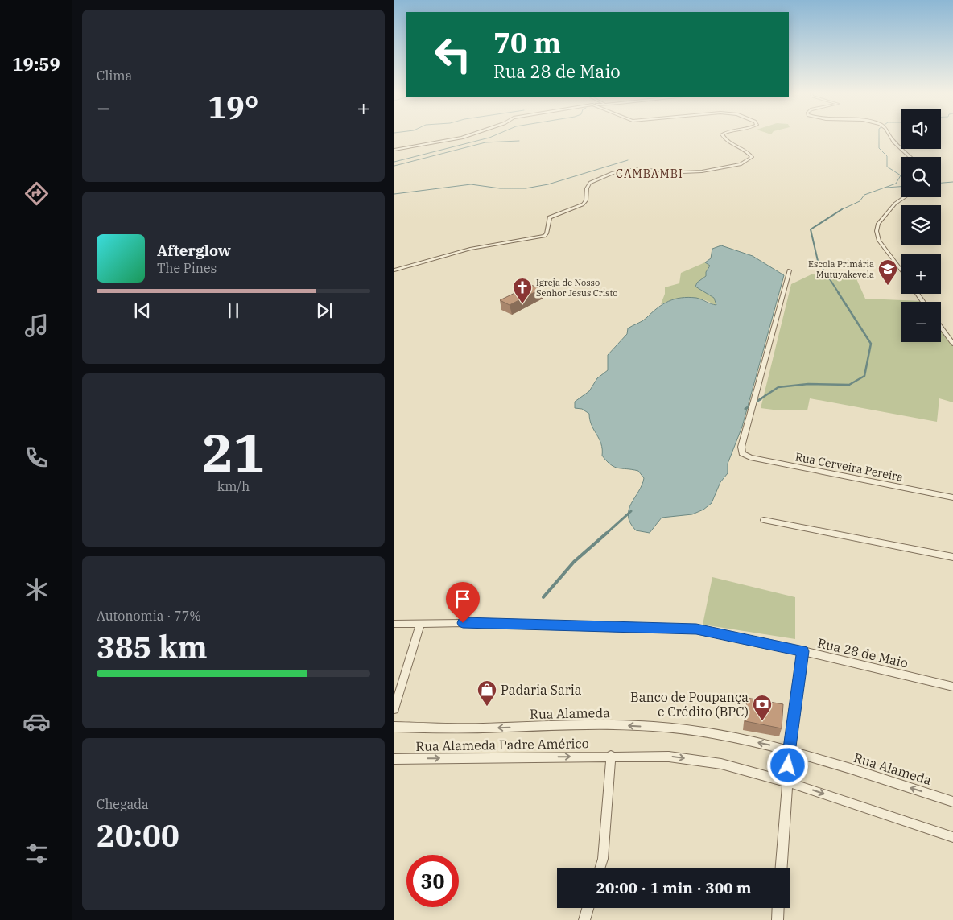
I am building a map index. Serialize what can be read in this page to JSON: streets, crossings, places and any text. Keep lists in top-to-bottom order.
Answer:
{
  "streets": {
    "street": [
      "Rua Cerveira Pereira",
      "Rua 28 de Maio",
      "Rua Alameda",
      "Rua Alameda Padre Américo"
    ]
  },
  "one_way": ["Rua Alameda Padre Américo"],
  "districts": ["CAMBAMBI"],
  "places": {
    "school or university": ["Escola Primária Mutuyakevela"],
    "church": ["Igreja de Nosso Senhor Jesus Cristo"],
    "shop": ["Padaria Saria"],
    "bank": ["Banco de Poupança e Crédito (BPC)"]
  },
  "page": {
    "tabs": "19:59",
    "tile": [
      "Clima",
      ["21", "km/h"],
      ["Autonomia · 77%", "385 km"],
      ["Chegada", "20:00"]
    ],
    "turn": ["70 m", "Rua 28 de Maio"],
    "heat": ["−", "19°", "+"],
    "map_buttons": ["+", "−"],
    "song": ["Afterglow", "The Pines"],
    "limit": "30",
    "trip": "20:00 · 1 min · 300 m"
  }
}
